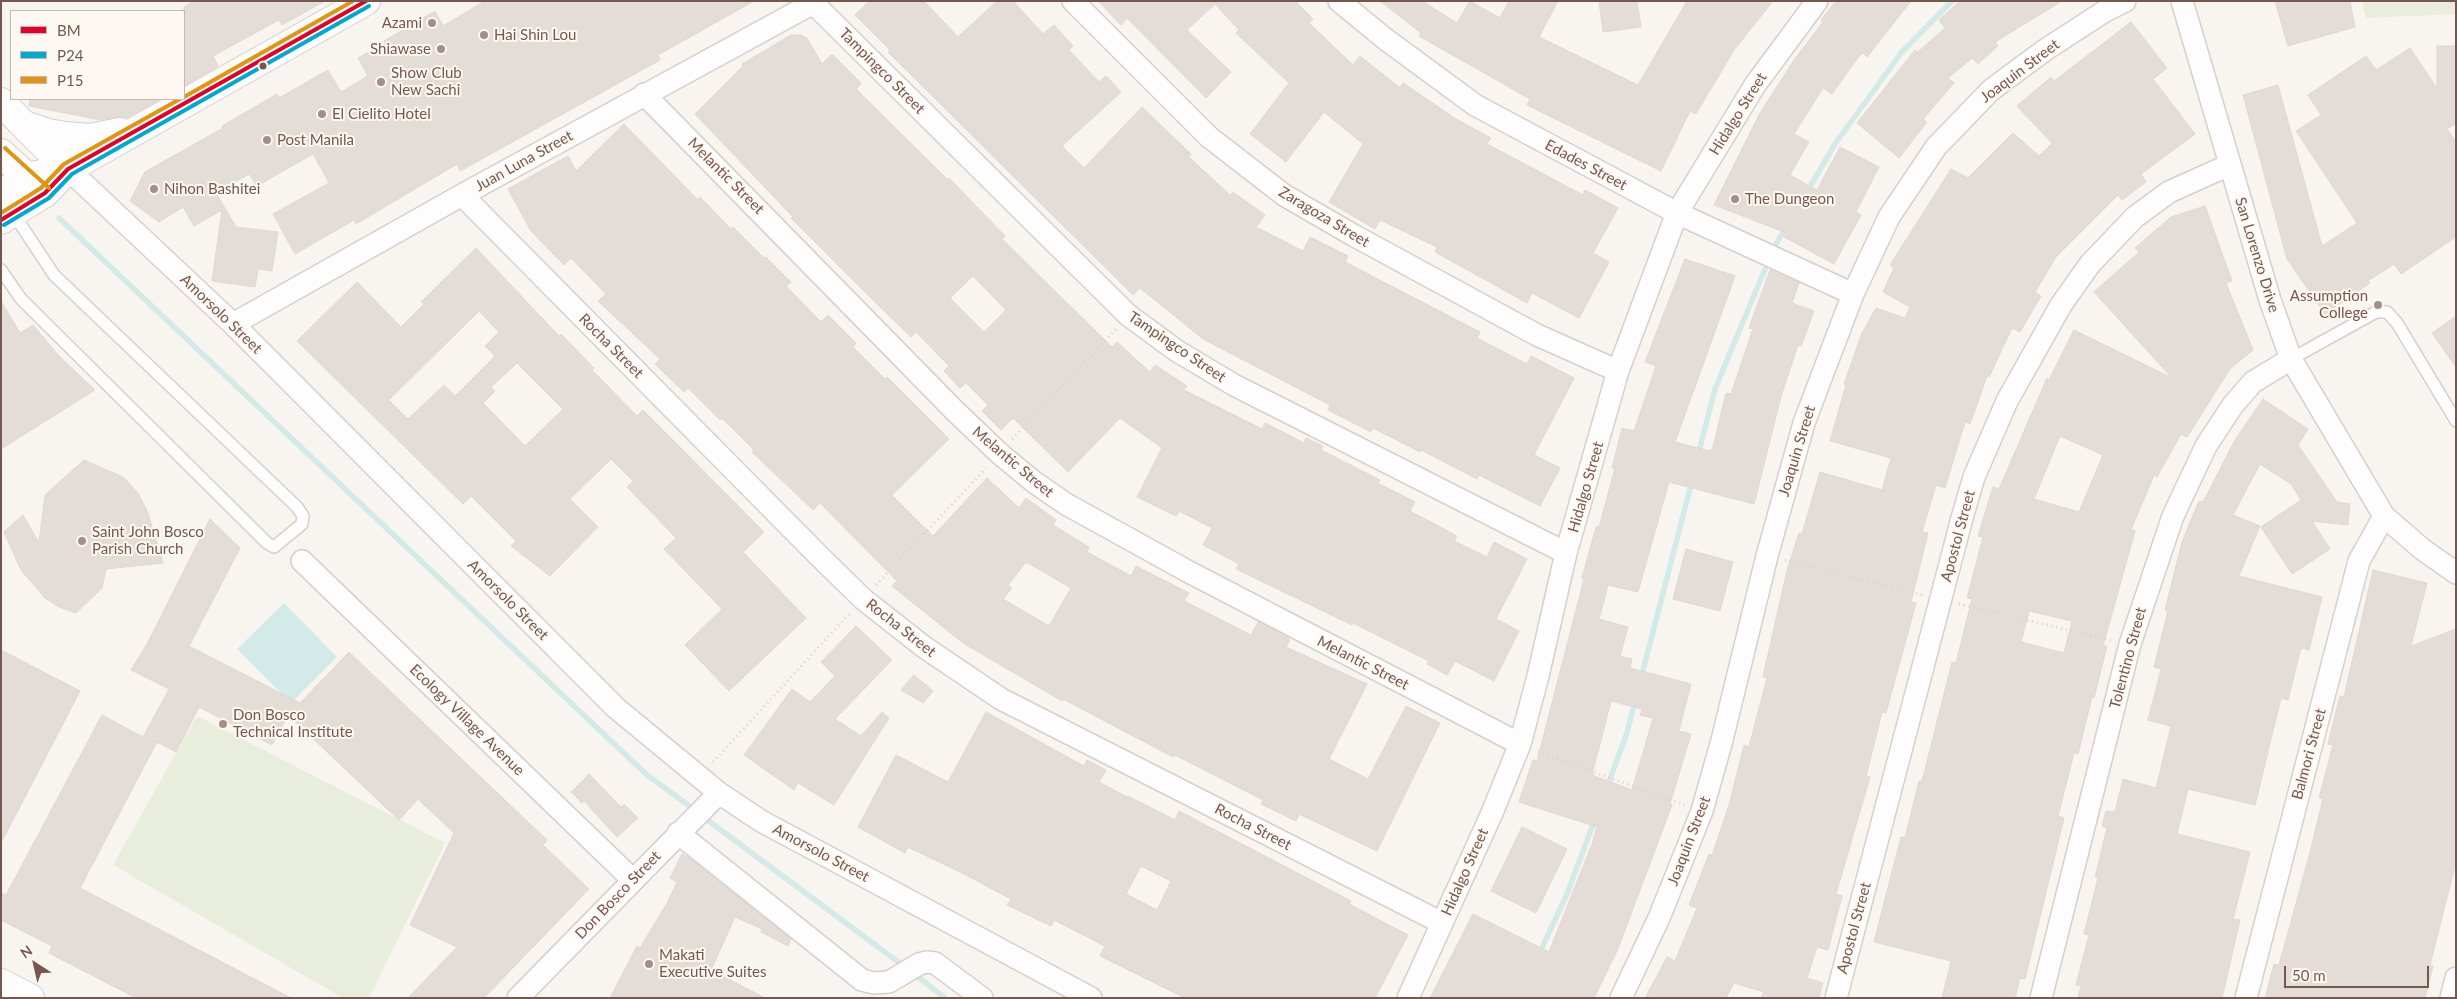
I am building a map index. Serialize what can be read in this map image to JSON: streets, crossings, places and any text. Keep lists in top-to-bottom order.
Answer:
{
  "streets": {
    "main road": ["Amorsolo Street"],
    "street": [
      "Tampingco Street",
      "Joaquin Street",
      "Hidalgo Street",
      "Juan Luna Street",
      "Edades Street",
      "Melantic Street",
      "Zaragoza Street",
      "San Lorenzo Drive",
      "Rocha Street",
      "Apostol Street",
      "Tolentino Street",
      "Ecology Village Avenue",
      "Balmori Street",
      "Don Bosco Street"
    ]
  },
  "crossings": [
    ["Tampingco Street", "Hidalgo Street"],
    ["Tampingco Street", "Juan Luna Street"],
    ["Joaquin Street", "Edades Street"],
    ["Hidalgo Street", "Edades Street"],
    ["Hidalgo Street", "Melantic Street"],
    ["Hidalgo Street", "Zaragoza Street"],
    ["Hidalgo Street", "Rocha Street"],
    ["Juan Luna Street", "Melantic Street"],
    ["Juan Luna Street", "Amorsolo Street"],
    ["Juan Luna Street", "Rocha Street"],
    ["San Lorenzo Drive", "Apostol Street"],
    ["San Lorenzo Drive", "Tolentino Street"],
    ["San Lorenzo Drive", "Balmori Street"],
    ["Amorsolo Street", "Don Bosco Street"],
    ["Ecology Village Avenue", "Don Bosco Street"]
  ],
  "places": [
    "Azami",
    "Hai Shin Lou",
    "Shiawase",
    "Show Club New Sachi",
    "El Cielito Hotel",
    "Post Manila",
    "Nihon Bashitei",
    "The Dungeon",
    "Assumption College",
    "Saint John Bosco Parish Church",
    "Don Bosco Technical Institute",
    "Makati Executive Suites"
  ],
  "lines": ["transit line BM", "transit line P15", "transit line P24"],
  "legend": ["BM", "P24", "P15"],
  "scale_bar": "50 m",
  "north": "top left"
}
